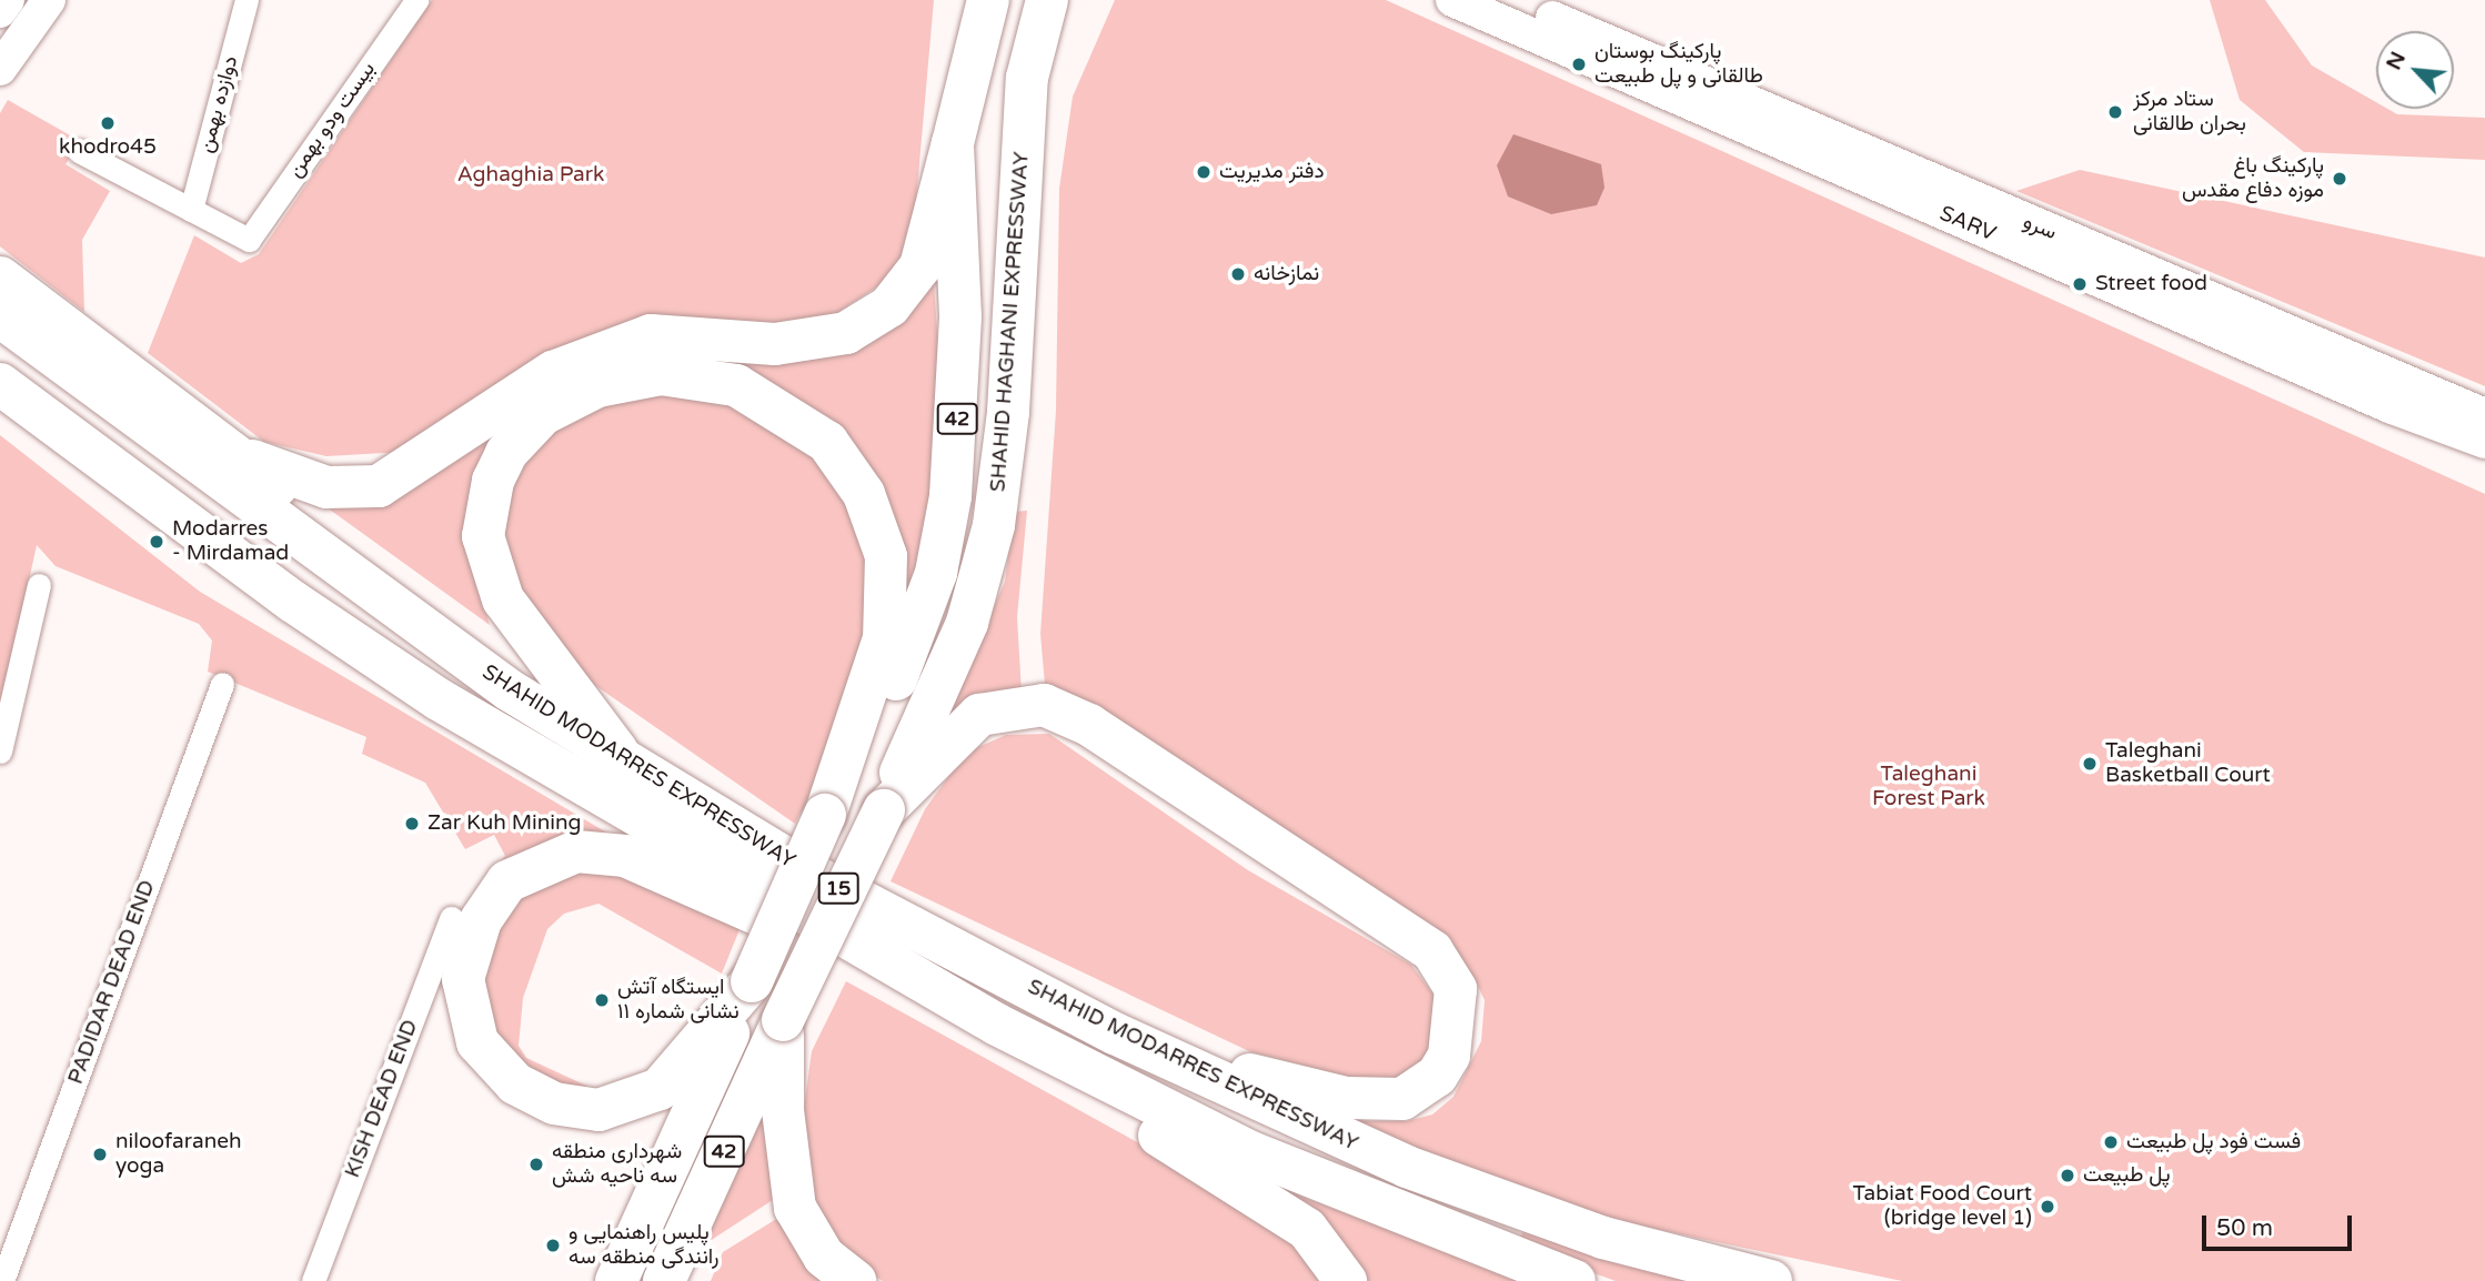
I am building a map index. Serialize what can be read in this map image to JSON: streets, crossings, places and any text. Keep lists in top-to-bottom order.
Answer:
{
  "streets": {
    "highway": [
      "SHAHID HAGHANI EXPRESSWAY",
      "42",
      "SHAHID MODARRES EXPRESSWAY",
      "15"
    ],
    "street": [
      "دوازده بهمن",
      "بیست ودو بهمن",
      "SARV",
      "سرو",
      "PADIDAR DEAD END",
      "KISH DEAD END"
    ]
  },
  "crossings": [
    ["دوازده بهمن", "بیست ودو بهمن"],
    ["SHAHID HAGHANI EXPRESSWAY", "42"]
  ],
  "parks": ["Aghaghia Park", "Taleghani Forest Park"],
  "places": [
    "پارکینگ بوستان طالقانی و پل طبیعت",
    "ستاد مرکز بحران طالقانی",
    "khodro45",
    "دفتر مدیریت",
    "پارکینگ باغ موزه دفاع مقدس",
    "نمازخانه",
    "Street food",
    "Modarres - Mirdamad",
    "Taleghani Basketball Court",
    "Zar Kuh Mining",
    "ایستگاه آتش نشانی شماره ۱۱",
    "فست فود پل طبیعت",
    "niloofaraneh yoga",
    "شهرداری منطقه سه ناحیه شش",
    "پل طبیعت",
    "Tabiat Food Court (bridge level 1)",
    "پلیس راهنمایی و رانندگی منطقه سه"
  ],
  "scale_bar": "50 m",
  "north": "top left"
}
